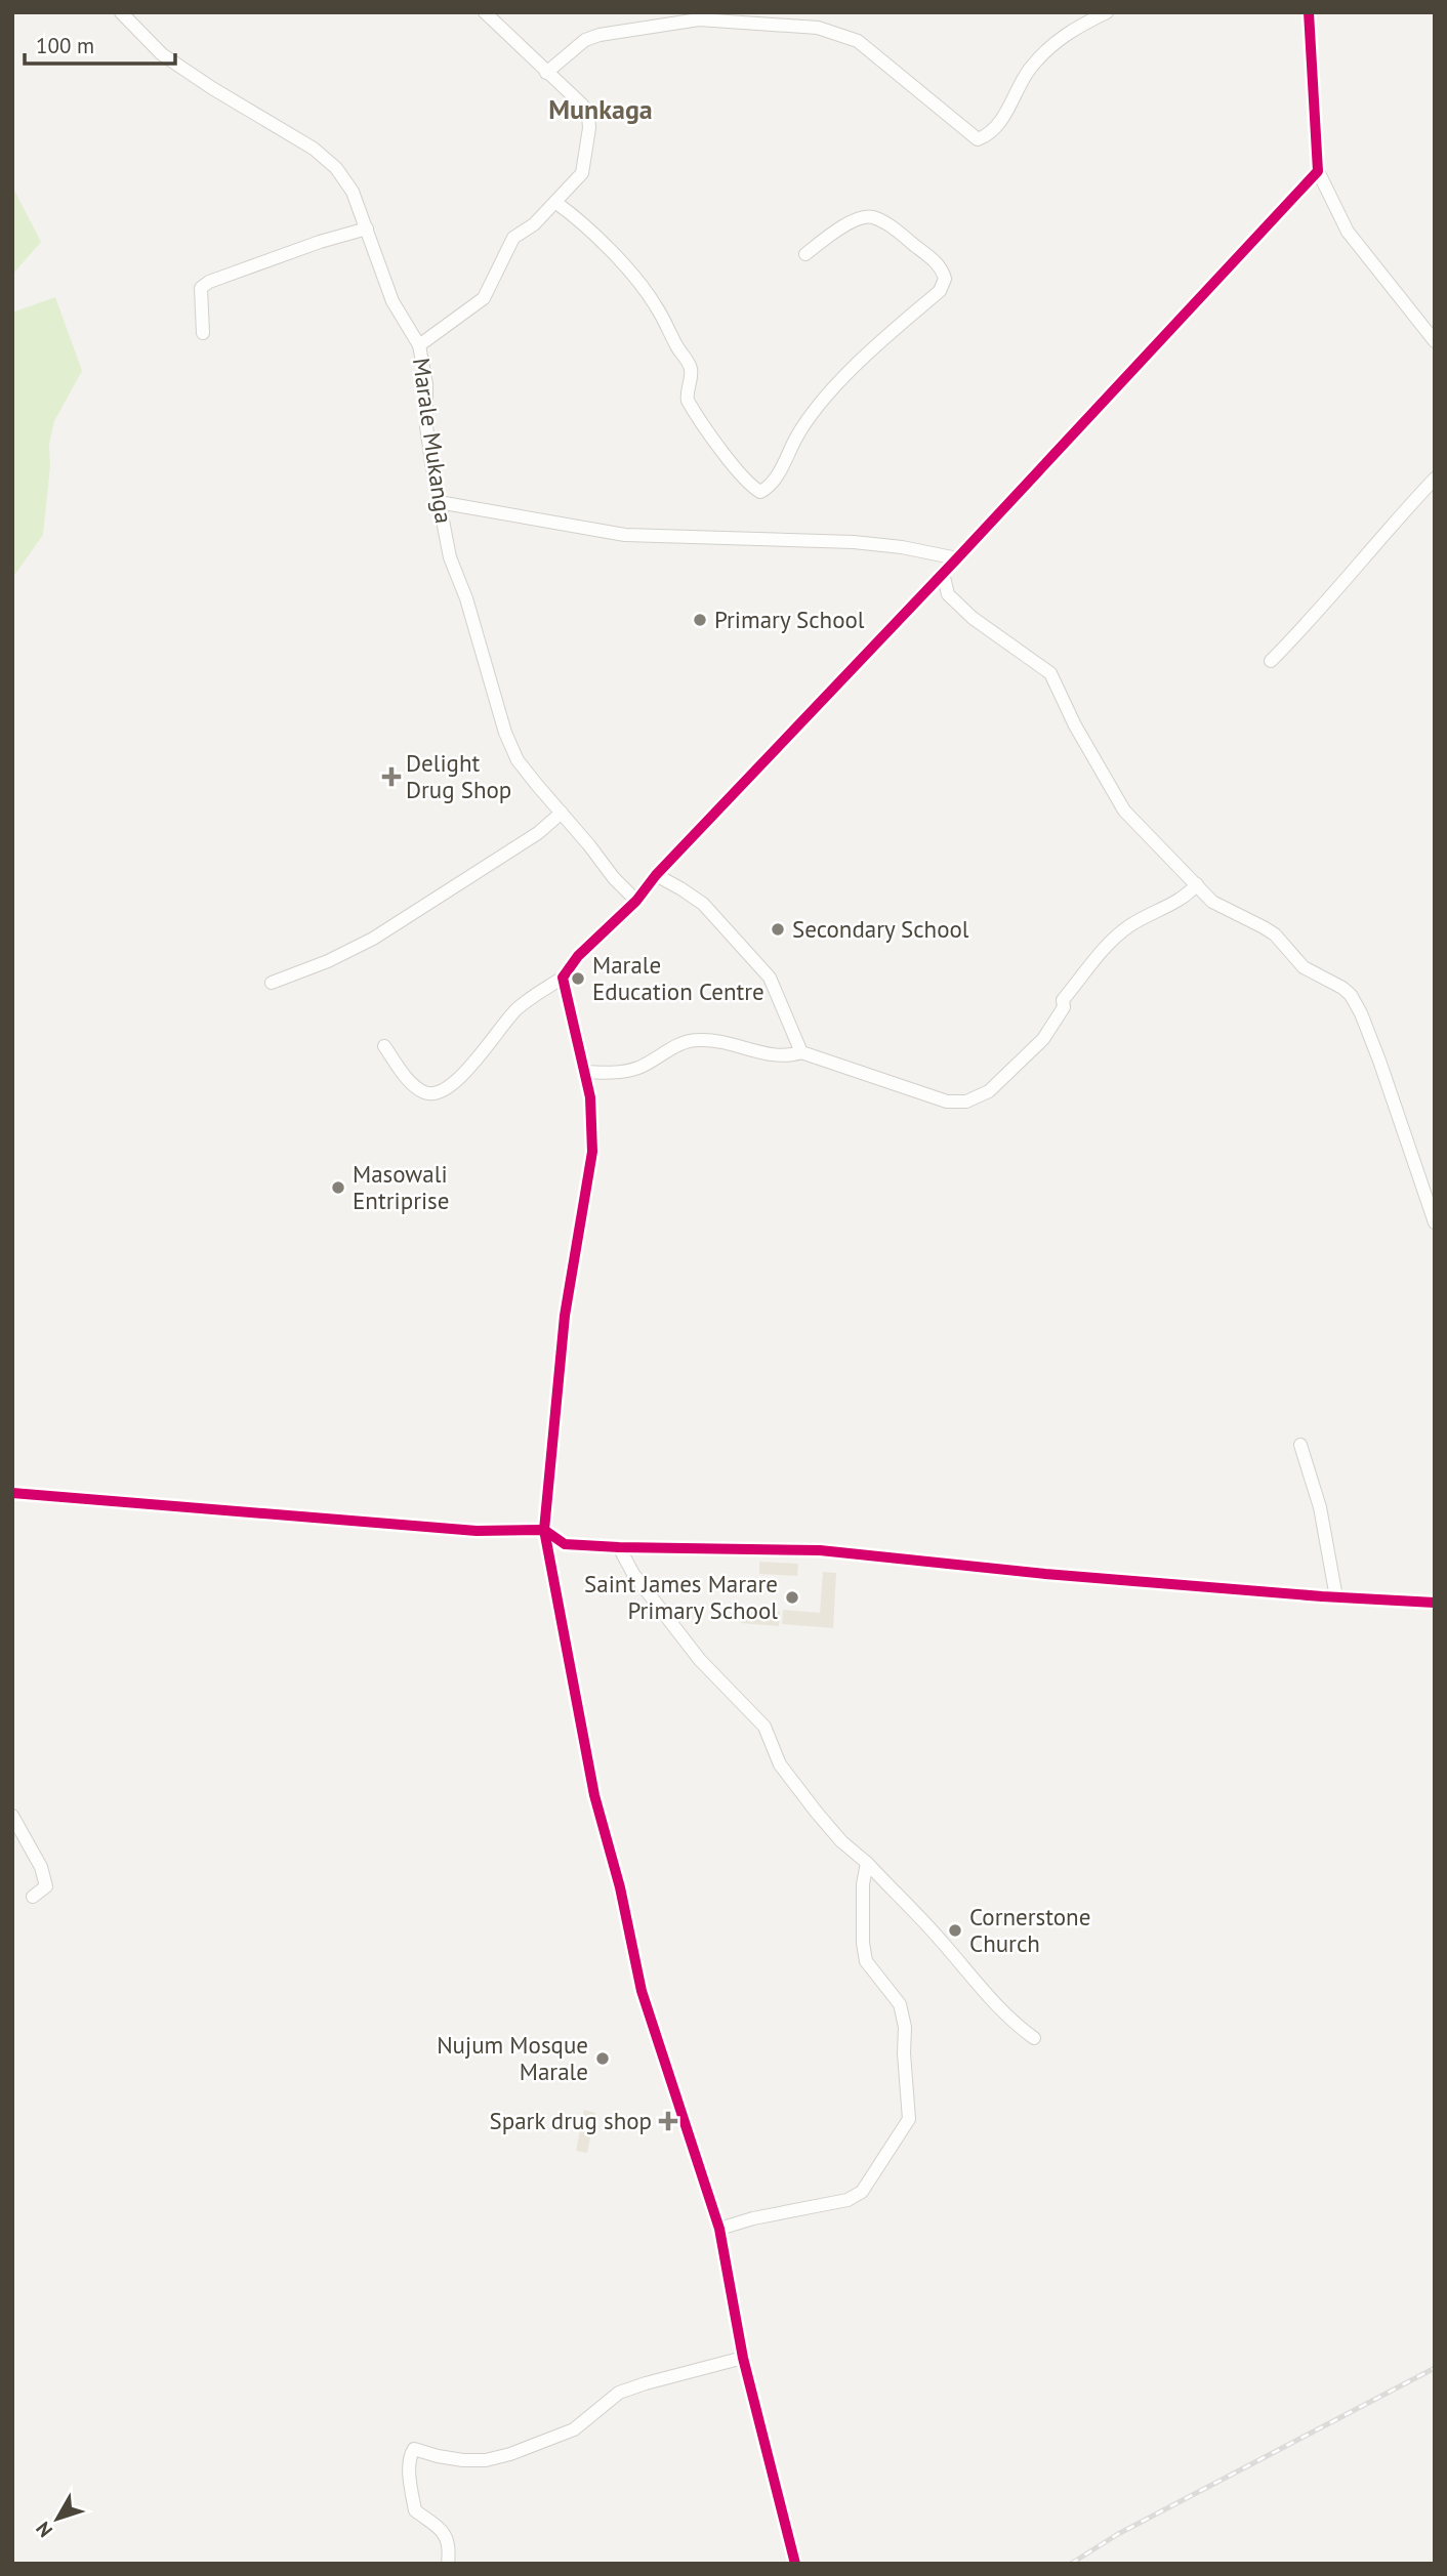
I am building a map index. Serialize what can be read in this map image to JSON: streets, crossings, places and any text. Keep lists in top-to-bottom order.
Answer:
{
  "streets": {
    "street": ["Marale Mukanga"]
  },
  "districts": ["Munkaga"],
  "places": {
    "other": [
      "Primary School",
      "Secondary School",
      "Marale Education Centre",
      "Masowali Entriprise",
      "Saint James Marare Primary School",
      "Cornerstone Church",
      "Nujum Mosque Marale"
    ],
    "health": ["Delight Drug Shop", "Spark drug shop"]
  },
  "scale_bar": "100 m",
  "north": "bottom left"
}
